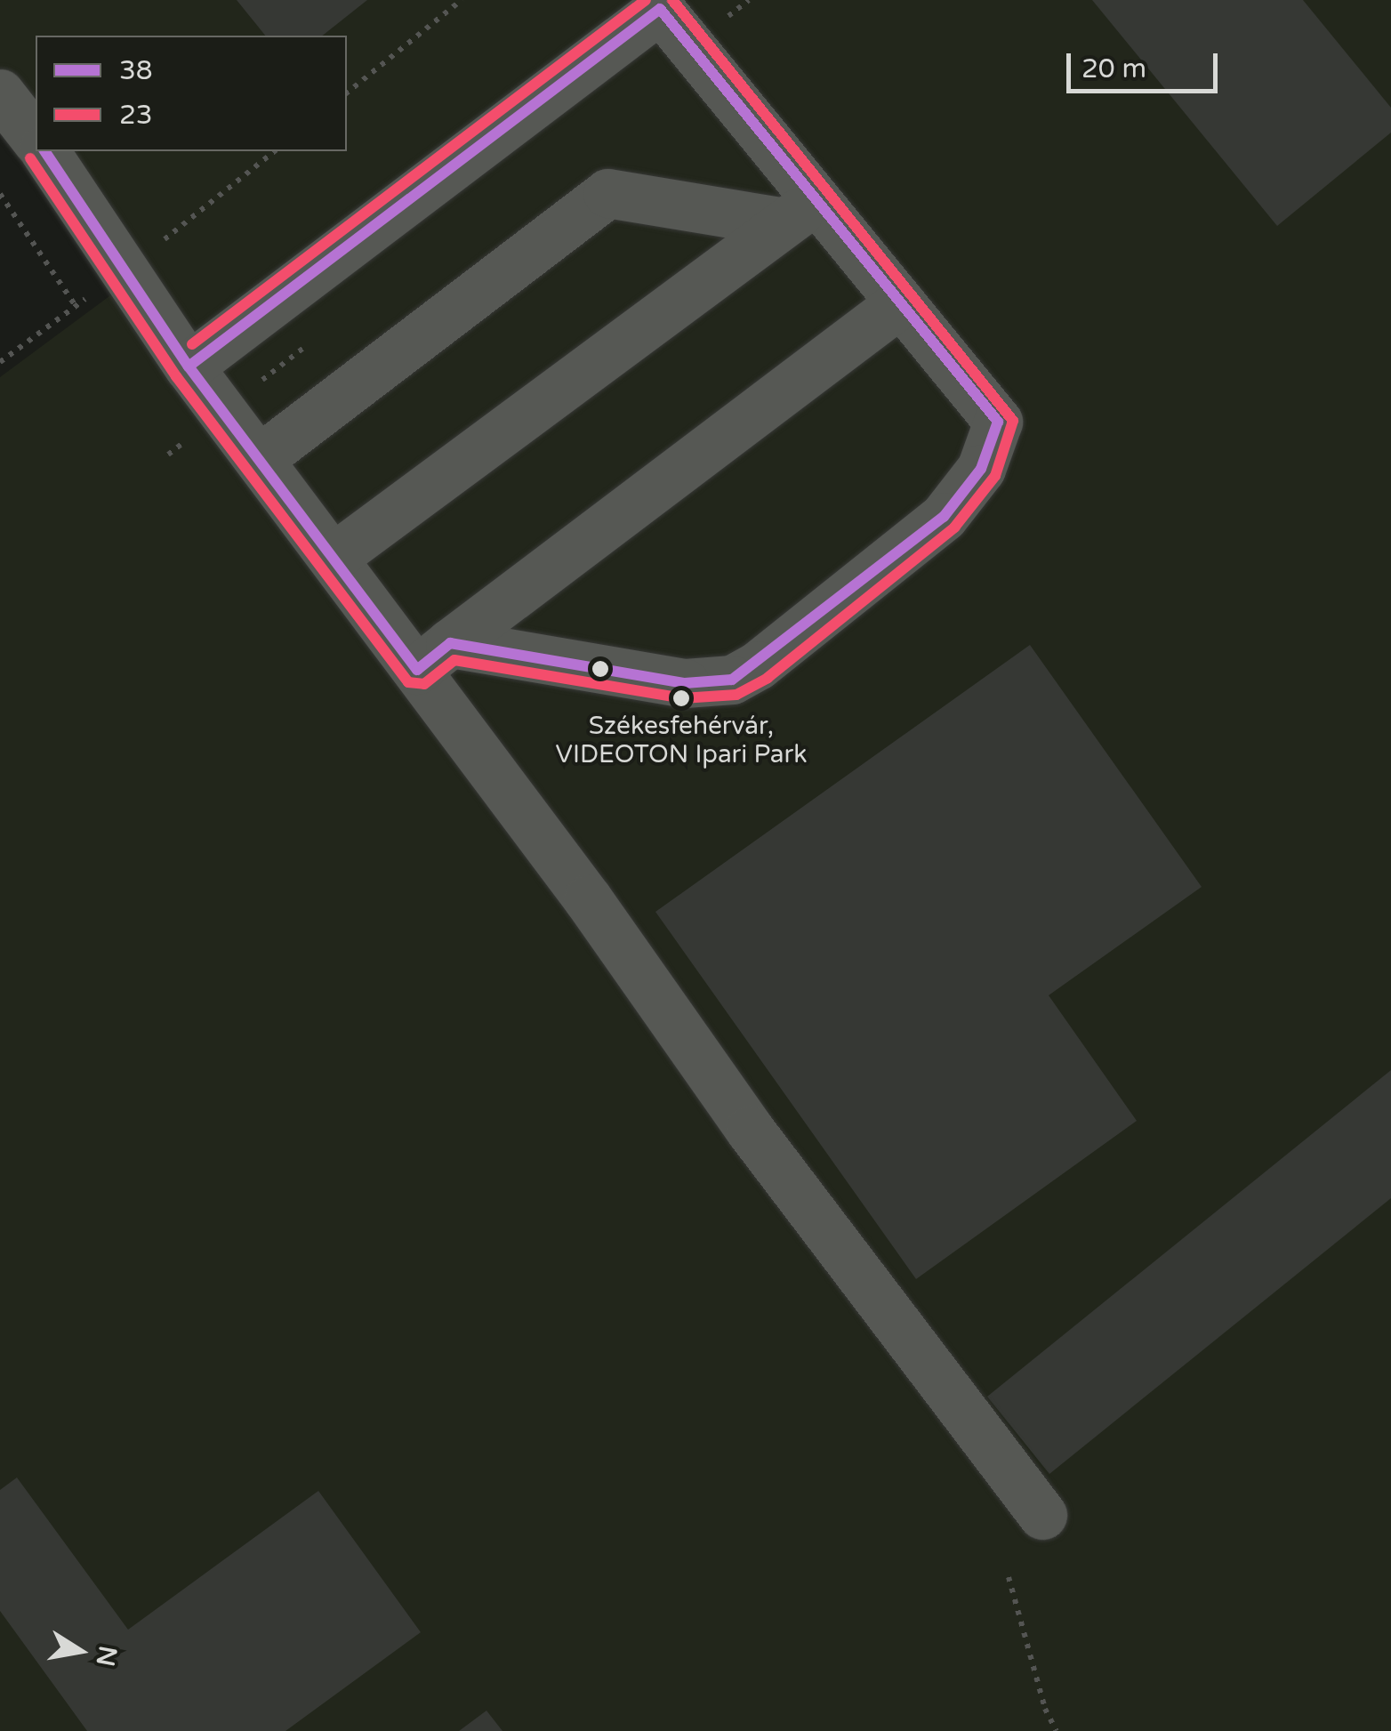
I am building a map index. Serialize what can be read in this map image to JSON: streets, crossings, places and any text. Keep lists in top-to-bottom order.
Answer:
{
  "places": ["Székesfehérvár, VIDEOTON Ipari Park"],
  "lines": ["transit line 23", "transit line 38"],
  "legend": ["38", "23"],
  "scale_bar": "20 m",
  "north": "right"
}
